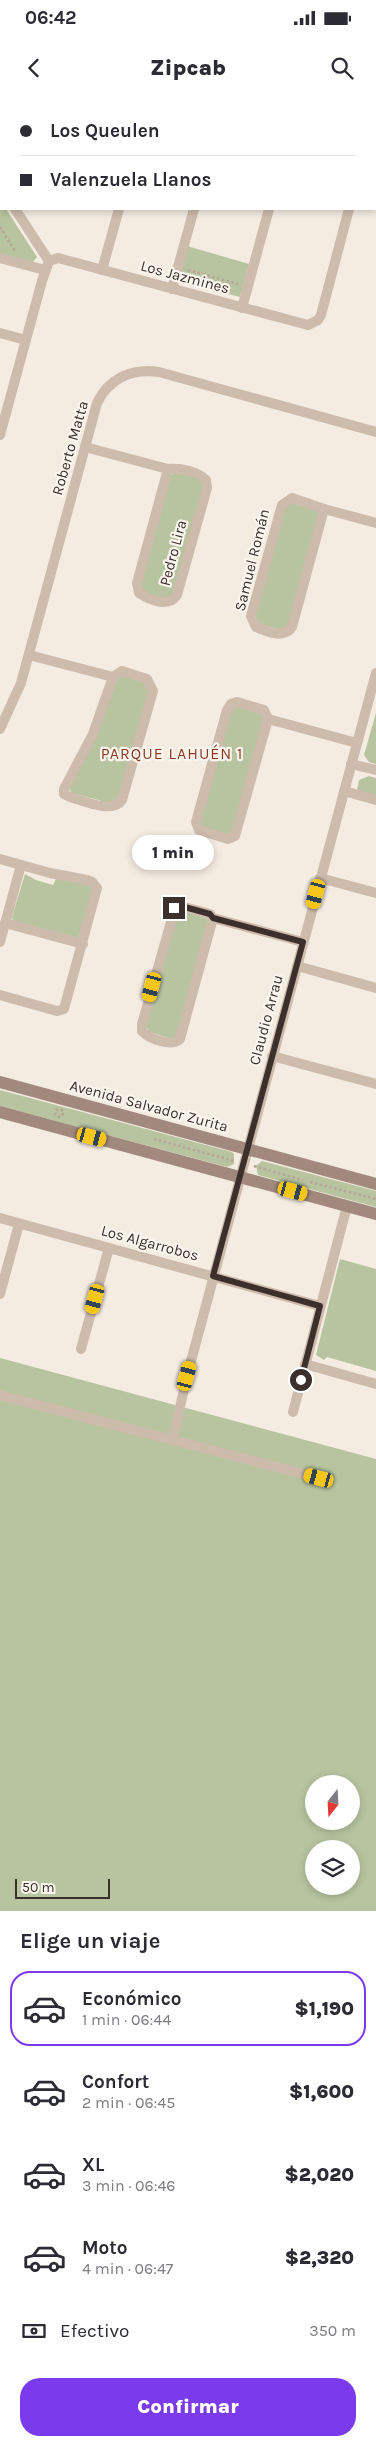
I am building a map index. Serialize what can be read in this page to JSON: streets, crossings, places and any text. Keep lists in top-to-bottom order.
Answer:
{
  "streets": {
    "main road": ["Avenida Salvador Zurita"],
    "street": [
      "Los Jazmines",
      "Roberto Matta",
      "Pedro Lira",
      "Samuel Román",
      "Claudio Arrau",
      "Los Algarrobos"
    ]
  },
  "crossings": [
    ["Roberto Matta", "Pedro Lira"],
    ["Claudio Arrau", "Avenida Salvador Zurita"],
    ["Claudio Arrau", "Los Algarrobos"]
  ],
  "districts": ["PARQUE LAHUÉN 1"],
  "scale_bar": "50 m",
  "north": "bottom",
  "page": {
    "status": "06:42",
    "header": "Zipcab",
    "banner": ["Los Queulen", "Valenzuela Llanos"],
    "bubble": "1 min",
    "scale": "50 m",
    "heading": "Elige un viaje",
    "list": [
      {
        "name": "Económico",
        "note": "1 min · 06:44",
        "value": "$1,190"
      },
      {
        "name": "Confort",
        "note": "2 min · 06:45",
        "value": "$1,600"
      },
      {
        "name": "XL",
        "note": "3 min · 06:46",
        "value": "$2,020"
      },
      {
        "name": "Moto",
        "note": "4 min · 06:47",
        "value": "$2,320"
      }
    ],
    "pay": ["Efectivo", "350 m"],
    "buttons": "Confirmar"
  }
}
